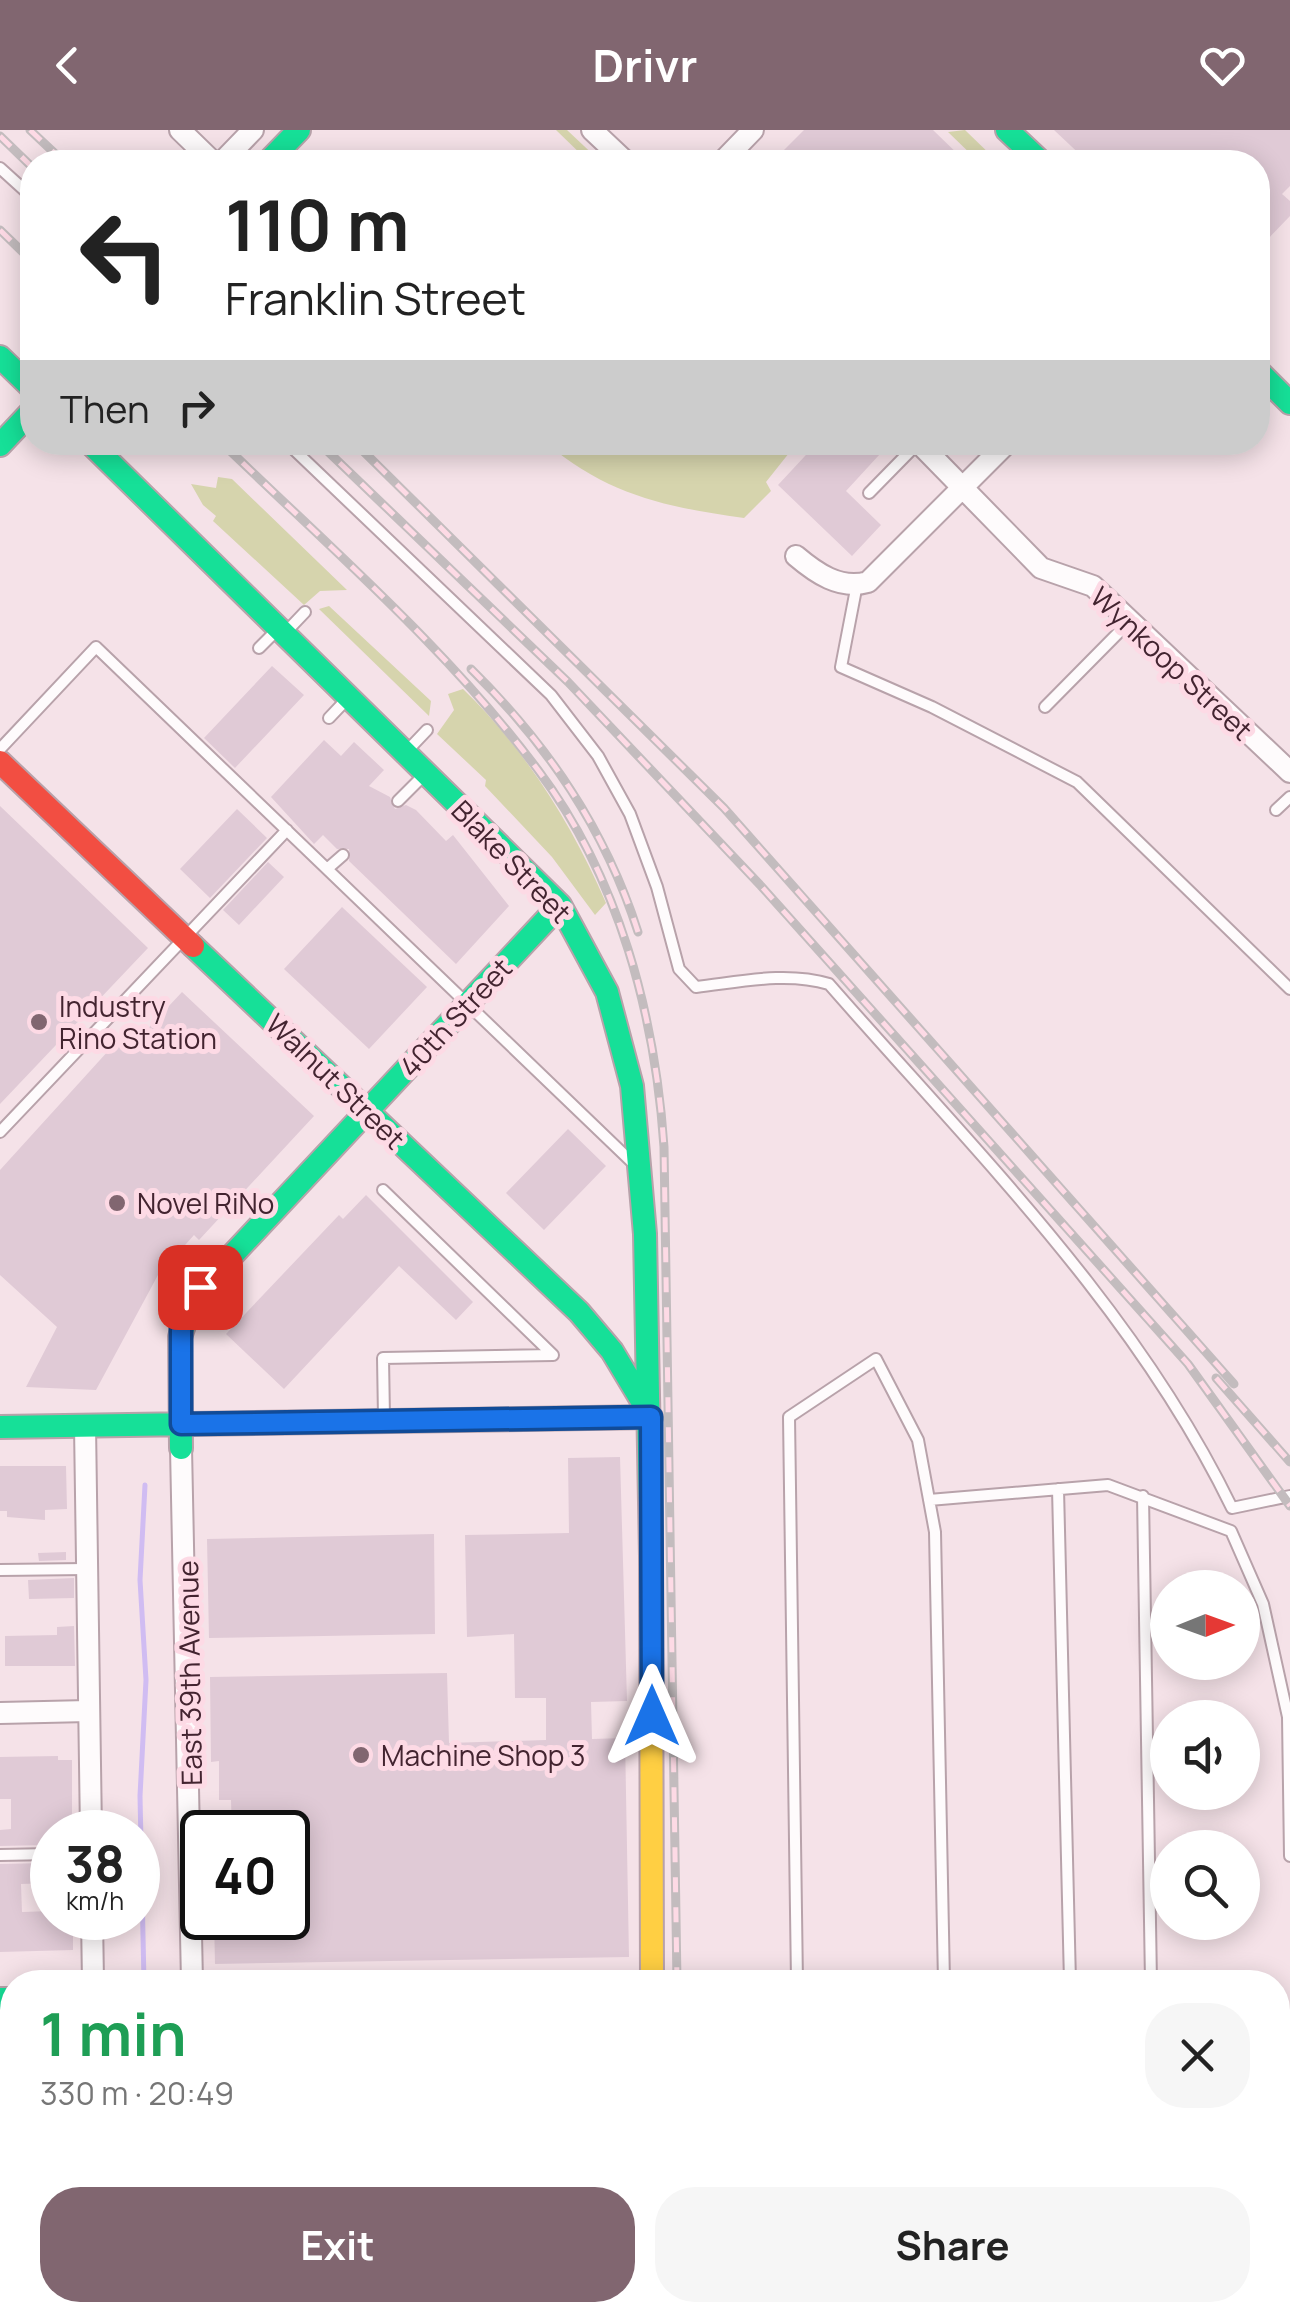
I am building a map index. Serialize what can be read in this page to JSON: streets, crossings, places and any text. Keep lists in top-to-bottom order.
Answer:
{
  "streets": {
    "street": [
      "Wynkoop Street",
      "Blake Street",
      "40th Street",
      "Walnut Street",
      "East 39th Avenue"
    ]
  },
  "crossings": [
    ["Blake Street", "40th Street"],
    ["Blake Street", "Walnut Street"],
    ["40th Street", "Walnut Street"],
    ["40th Street", "East 39th Avenue"]
  ],
  "places": ["Industry Rino Station", "Novel RiNo", "Machine Shop 3"],
  "north": "right",
  "page": {
    "header": "Drivr",
    "turn": ["110 m", "Franklin Street"],
    "then": "Then",
    "speed": "38 km/h",
    "limit": "40",
    "heading": ["1 min", "330 m · 20:49"],
    "buttons": ["Exit", "Share"]
  }
}
